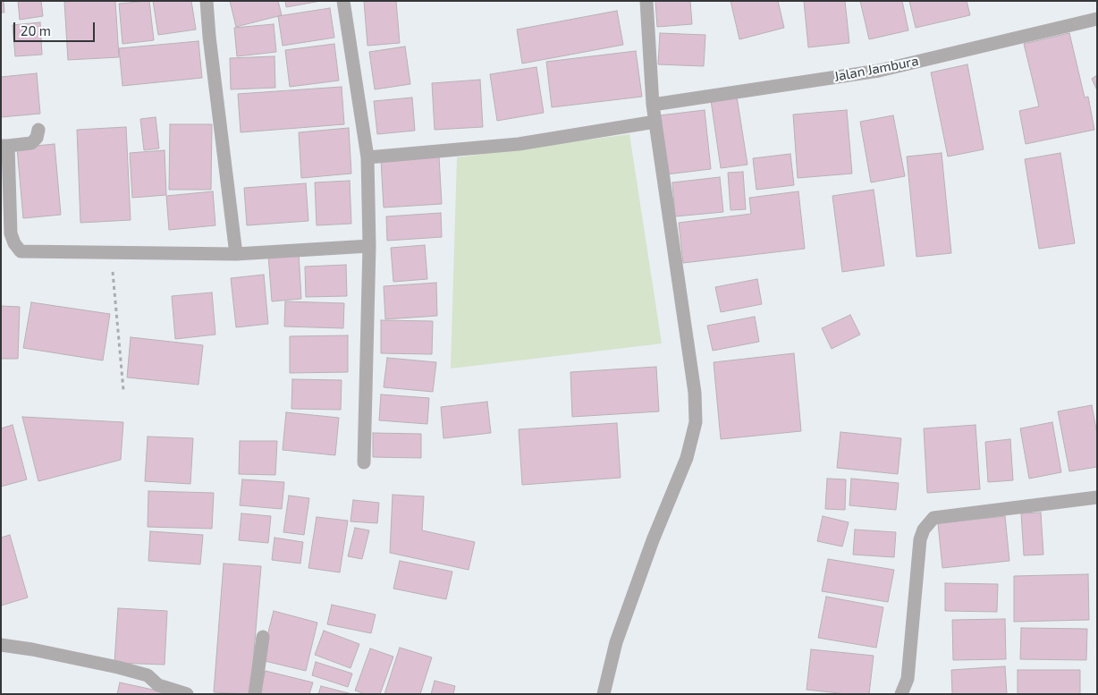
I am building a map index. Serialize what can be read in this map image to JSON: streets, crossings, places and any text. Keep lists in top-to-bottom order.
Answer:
{
  "streets": {
    "street": ["Jalan Jambura"]
  },
  "scale_bar": "20 m"
}
